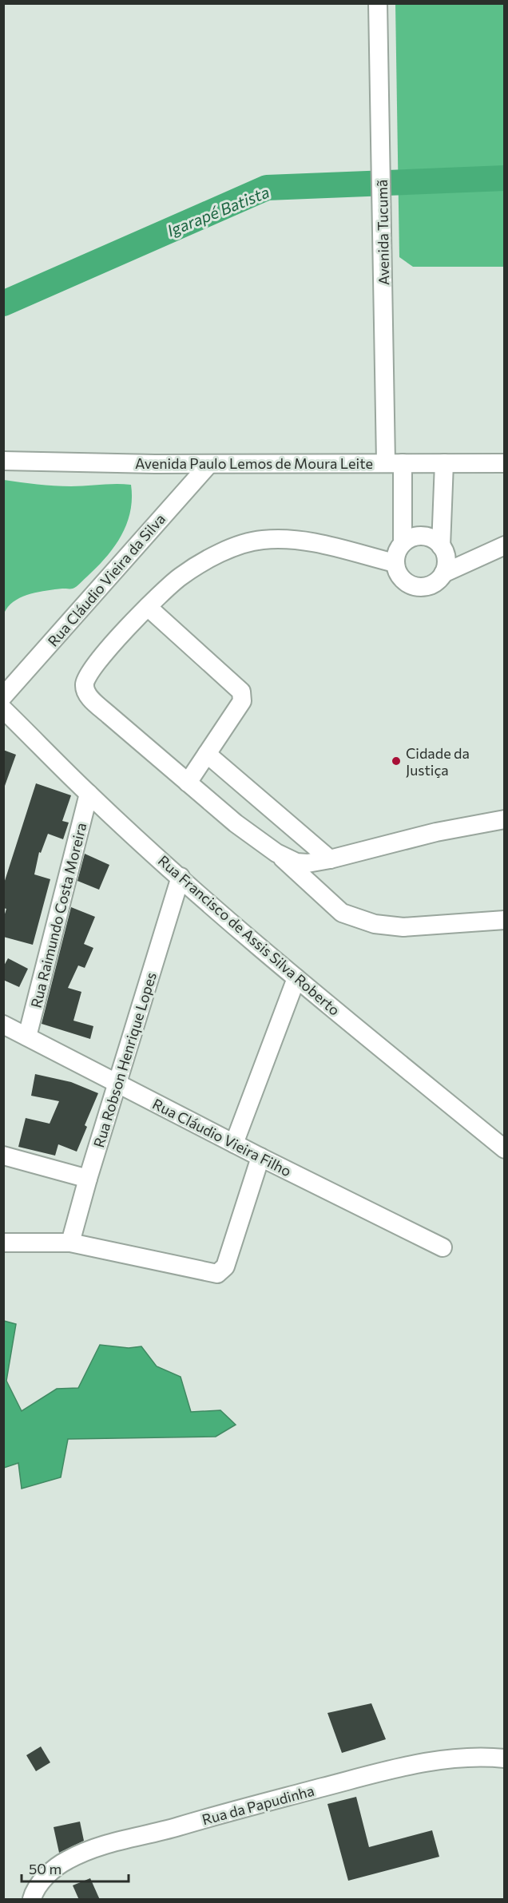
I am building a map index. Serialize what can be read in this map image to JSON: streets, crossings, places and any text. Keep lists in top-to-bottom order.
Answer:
{
  "streets": {
    "street": [
      "Avenida Tucumã",
      "Avenida Paulo Lemos de Moura Leite",
      "Rua Cláudio Vieira da Silva",
      "Rua Raimundo Costa Moreira",
      "Rua Francisco de Assis Silva Roberto",
      "Rua Robson Henrique Lopes",
      "Rua Cláudio Vieira Filho",
      "Rua da Papudinha"
    ]
  },
  "crossings": [
    ["Avenida Tucumã", "Avenida Paulo Lemos de Moura Leite"],
    ["Avenida Paulo Lemos de Moura Leite", "Rua Cláudio Vieira da Silva"],
    ["Rua Raimundo Costa Moreira", "Rua Francisco de Assis Silva Roberto"],
    ["Rua Raimundo Costa Moreira", "Rua Cláudio Vieira Filho"],
    ["Rua Francisco de Assis Silva Roberto", "Rua Robson Henrique Lopes"],
    ["Rua Robson Henrique Lopes", "Rua Cláudio Vieira Filho"]
  ],
  "water": ["Igarapé Batista"],
  "places": ["Cidade da Justiça"],
  "scale_bar": "50 m"
}
